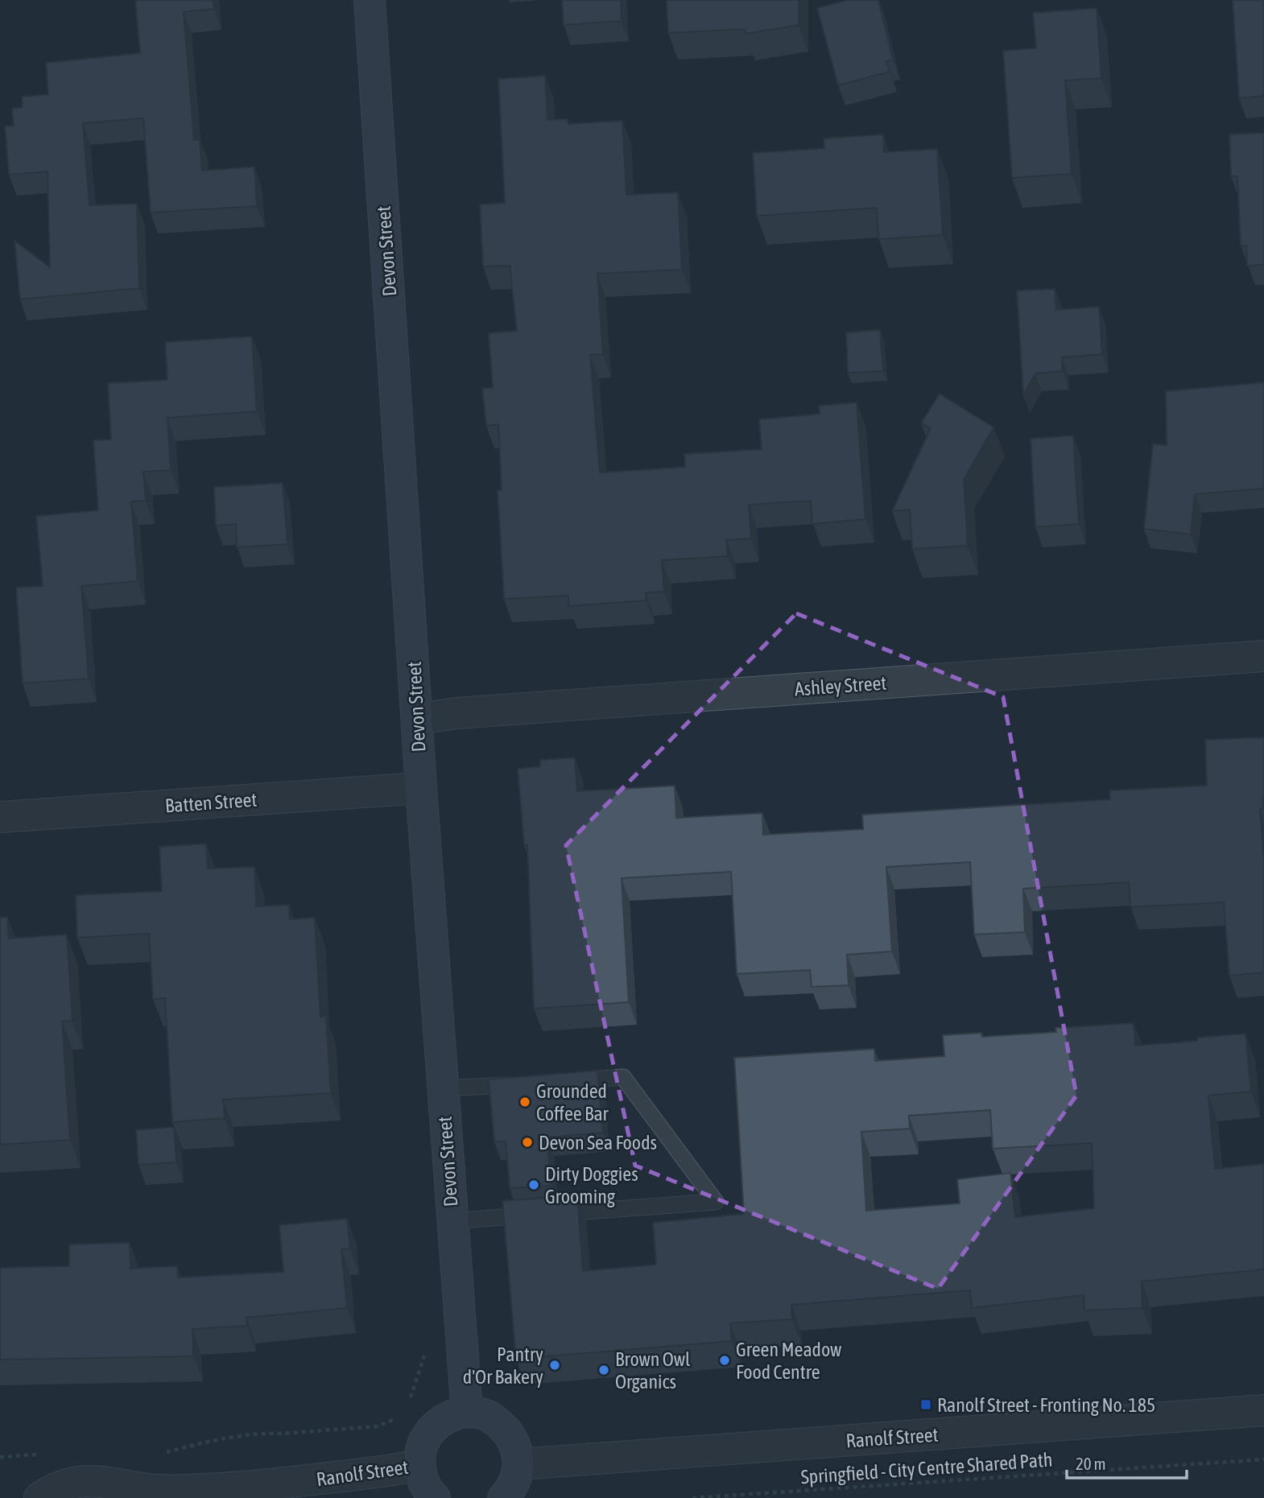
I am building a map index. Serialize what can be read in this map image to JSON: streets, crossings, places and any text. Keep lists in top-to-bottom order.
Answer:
{
  "streets": {
    "main road": ["Devon Street"],
    "street": ["Ashley Street", "Batten Street", "Ranolf Street"],
    "path": ["Springfield - City Centre Shared Path"]
  },
  "crossings": [
    ["Devon Street", "Ashley Street"],
    ["Devon Street", "Batten Street"]
  ],
  "places": {
    "other": [
      "Grounded Coffee Bar",
      "Devon Sea Foods",
      "Dirty Doggies Grooming",
      "Green Meadow Food Centre",
      "Pantry d'Or Bakery",
      "Brown Owl Organics"
    ],
    "transit": ["Ranolf Street - Fronting No. 185"]
  },
  "scale_bar": "20 m"
}
